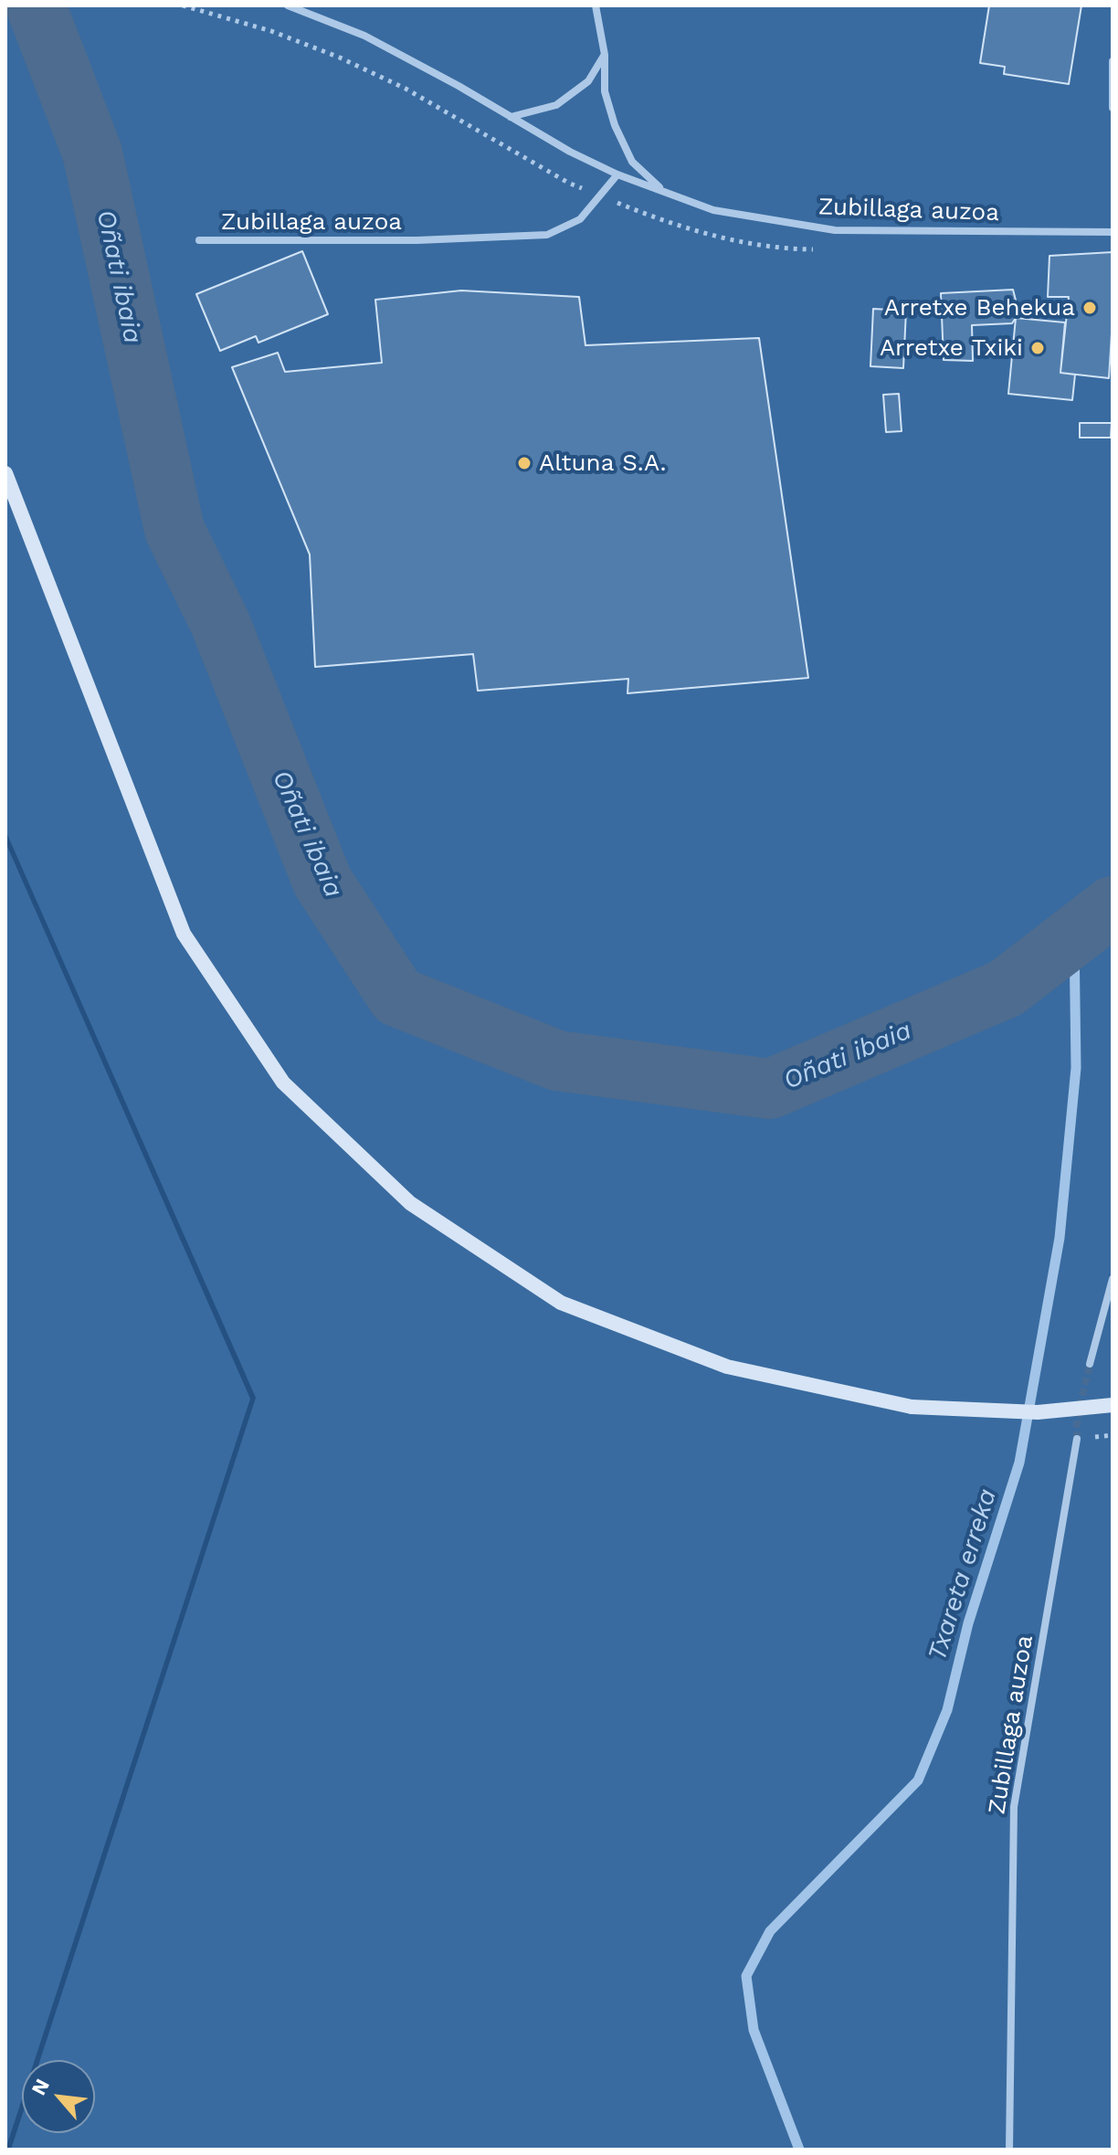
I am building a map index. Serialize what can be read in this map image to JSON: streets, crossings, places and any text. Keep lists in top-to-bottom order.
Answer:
{
  "streets": {
    "street": ["Zubillaga auzoa"]
  },
  "water": ["Oñati ibaia", "Txareta erreka"],
  "places": ["Arretxe Behekua", "Arretxe Txiki", "Altuna S.A."],
  "north": "top left"
}
